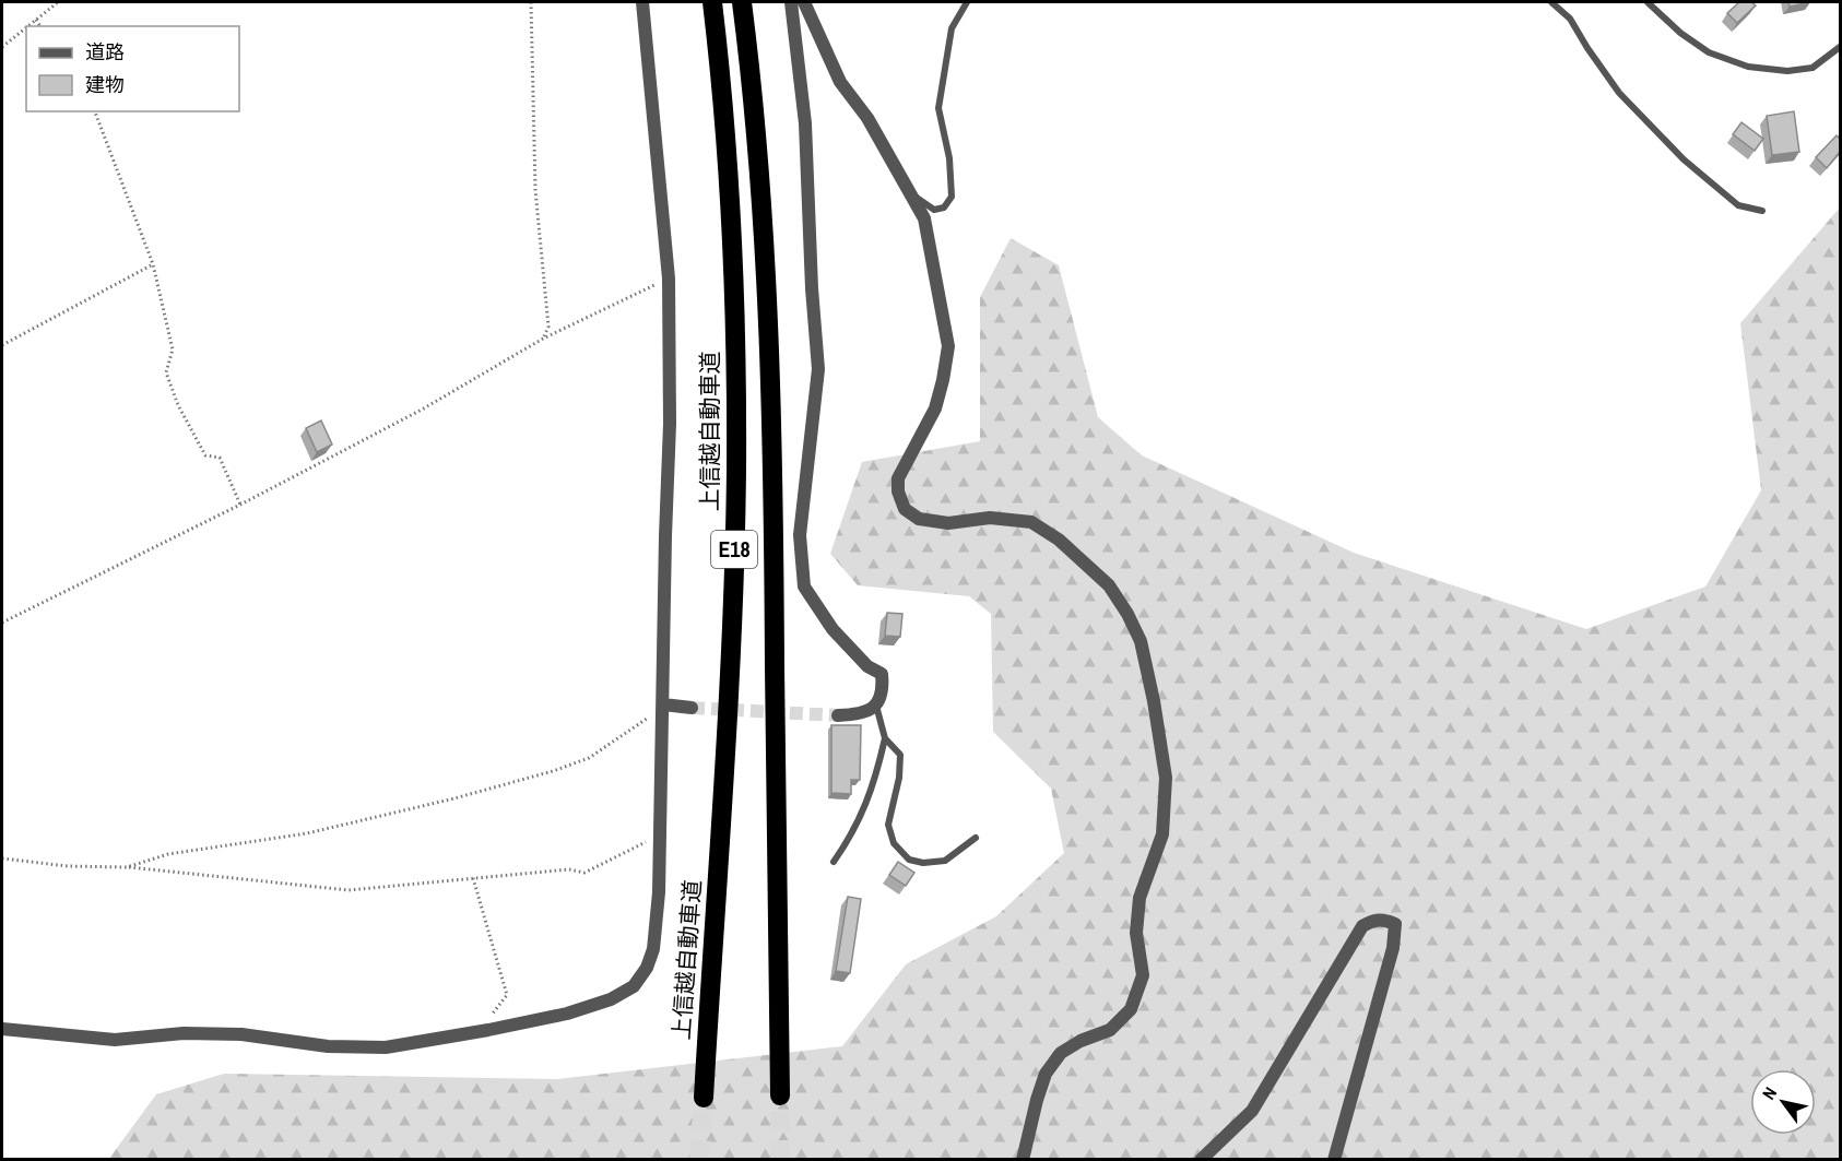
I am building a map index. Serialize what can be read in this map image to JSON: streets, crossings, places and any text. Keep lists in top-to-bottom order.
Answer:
{
  "streets": {
    "highway": ["上信越自動車道", "E18"]
  },
  "legend": ["道路", "建物"],
  "north": "top left"
}
